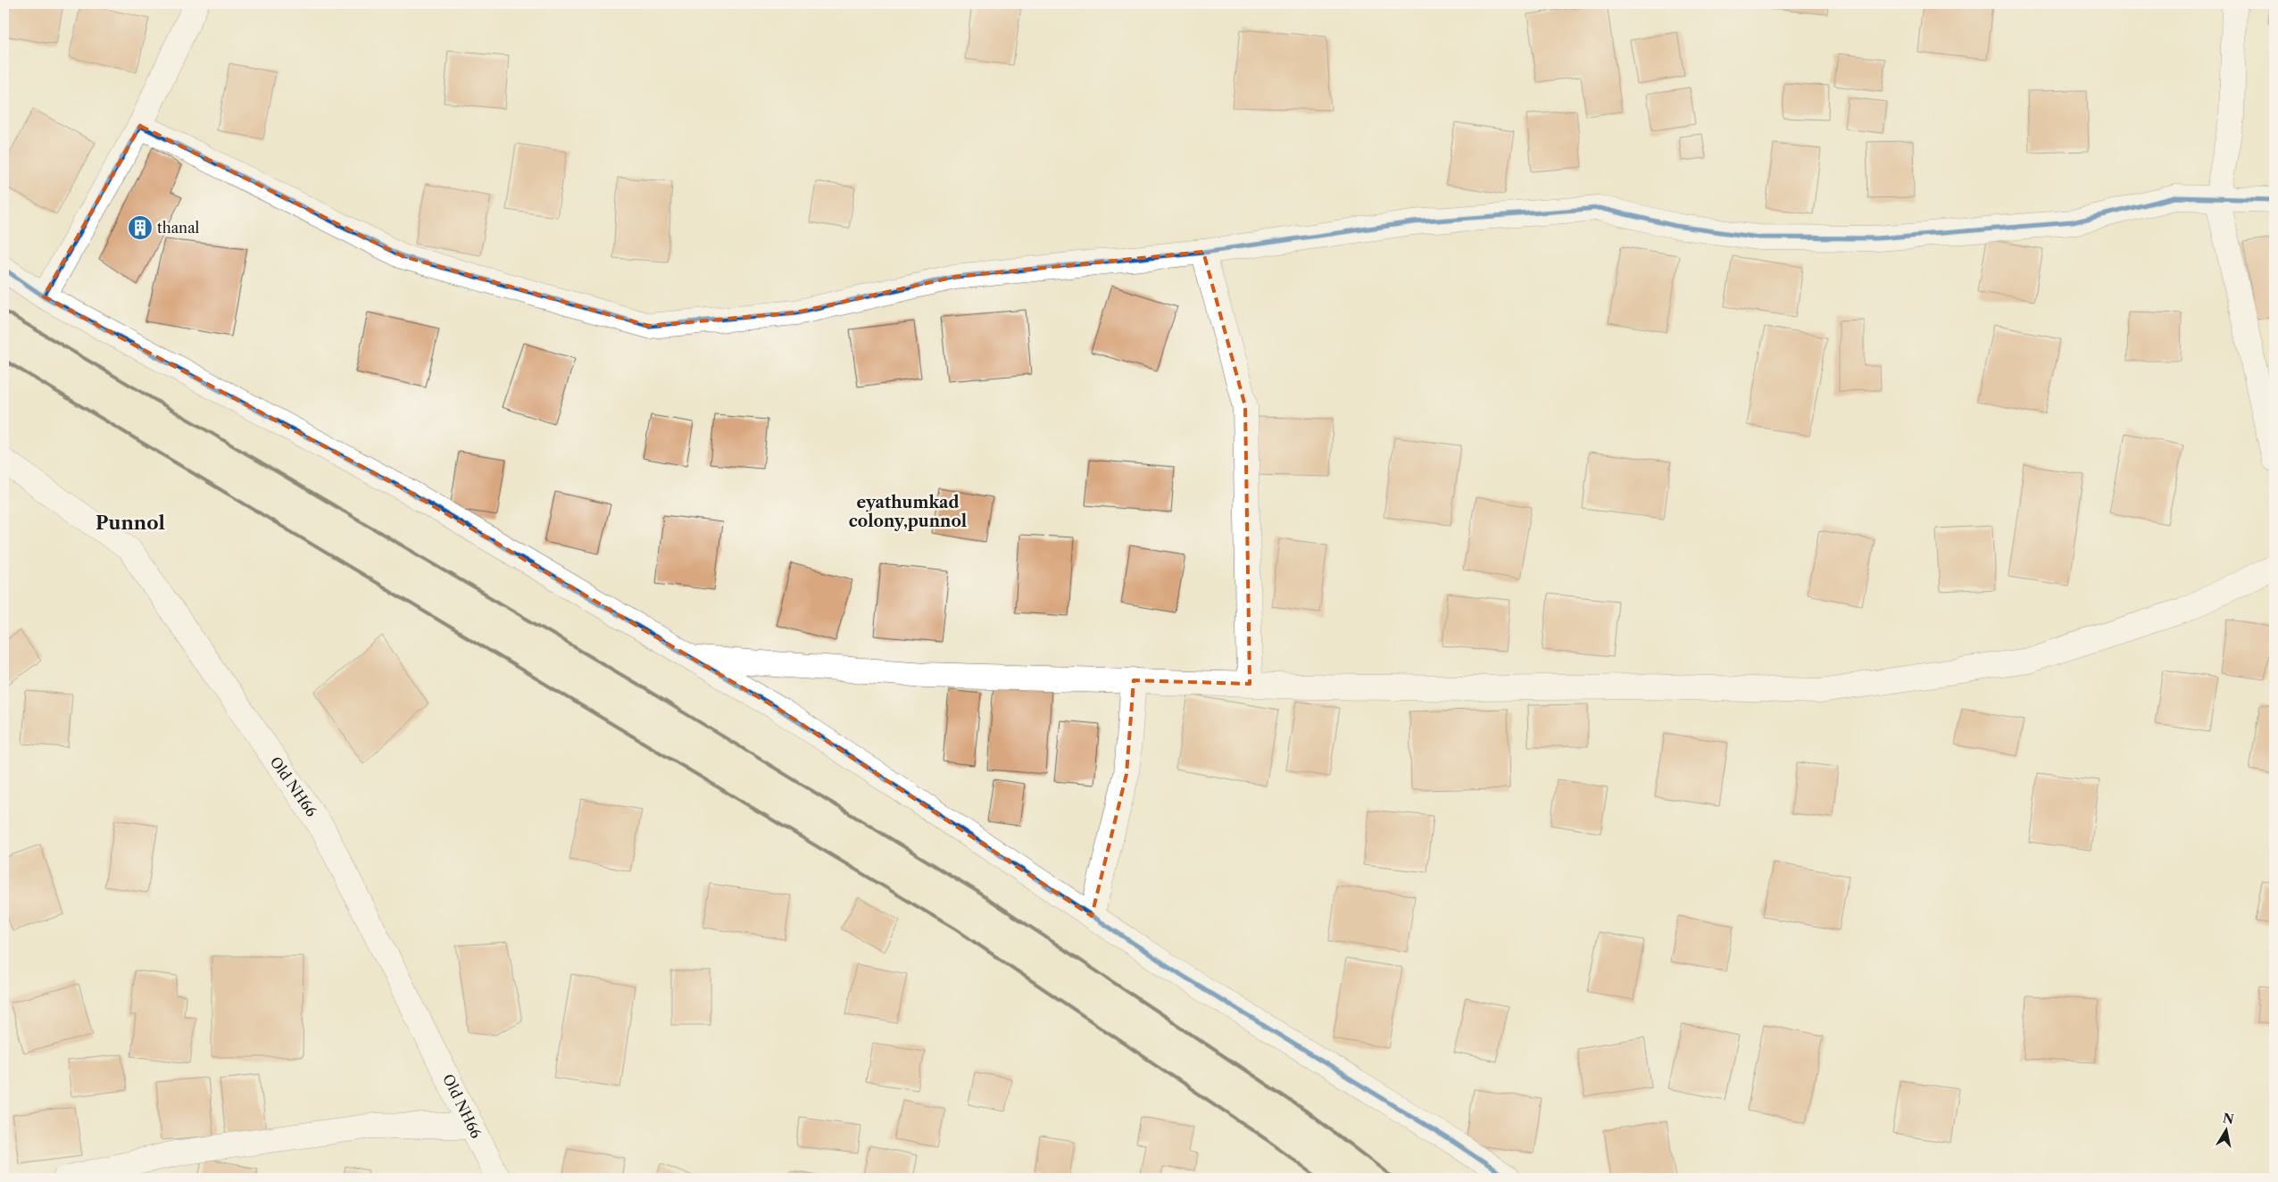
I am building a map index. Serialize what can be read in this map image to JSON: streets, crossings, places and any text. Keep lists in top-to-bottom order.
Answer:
{
  "streets": {
    "street": ["Old NH66"]
  },
  "districts": ["eyathumkad colony,punnol", "Punnol"],
  "places": {
    "building": ["thanal"]
  },
  "north": "top"
}
